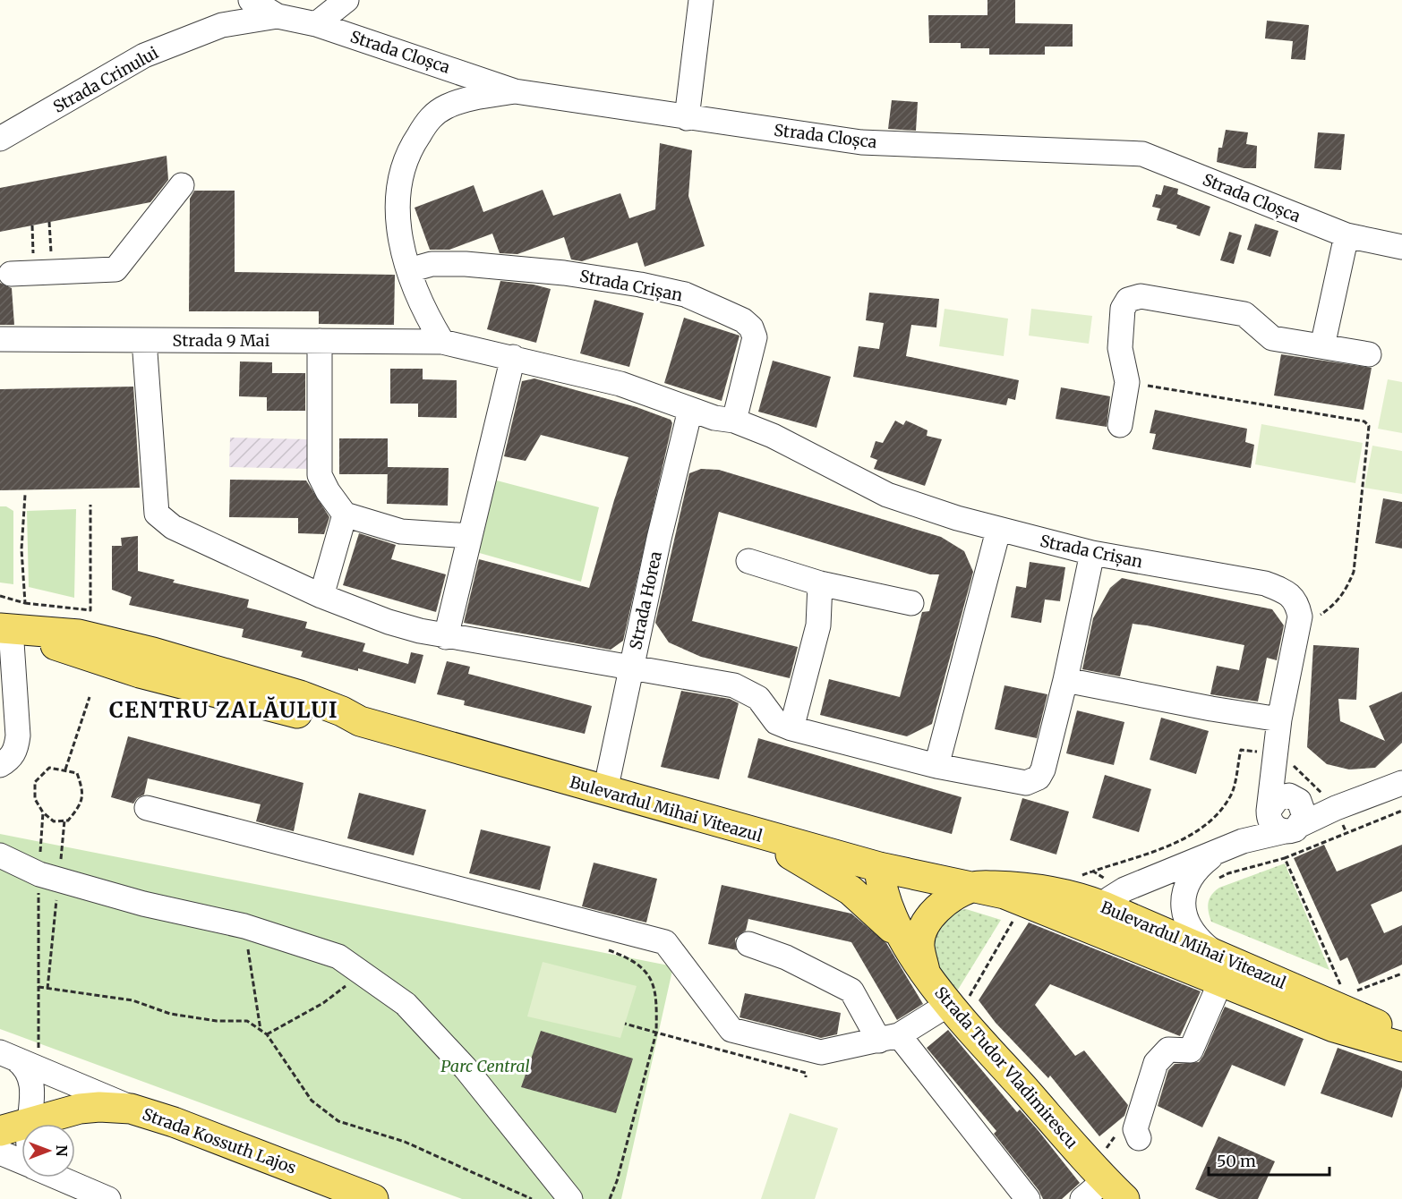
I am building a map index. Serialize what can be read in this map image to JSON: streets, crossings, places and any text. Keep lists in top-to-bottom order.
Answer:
{
  "streets": {
    "main road": ["Bulevardul Mihai Viteazul", "Strada Tudor Vladimirescu", "Strada Kossuth Lajos"],
    "street": [
      "Strada Cloșca",
      "Strada Crinului",
      "Strada Crișan",
      "Strada 9 Mai",
      "Strada Horea"
    ]
  },
  "crossings": [
    ["Strada Cloșca", "Strada Crinului"],
    ["Strada Crișan", "Strada 9 Mai"],
    ["Strada Crișan", "Strada Horea"],
    ["Strada Horea", "Bulevardul Mihai Viteazul"],
    ["Bulevardul Mihai Viteazul", "Strada Tudor Vladimirescu"]
  ],
  "districts": ["CENTRU ZALĂULUI"],
  "parks": ["Parc Central"],
  "scale_bar": "50 m",
  "north": "right"
}
